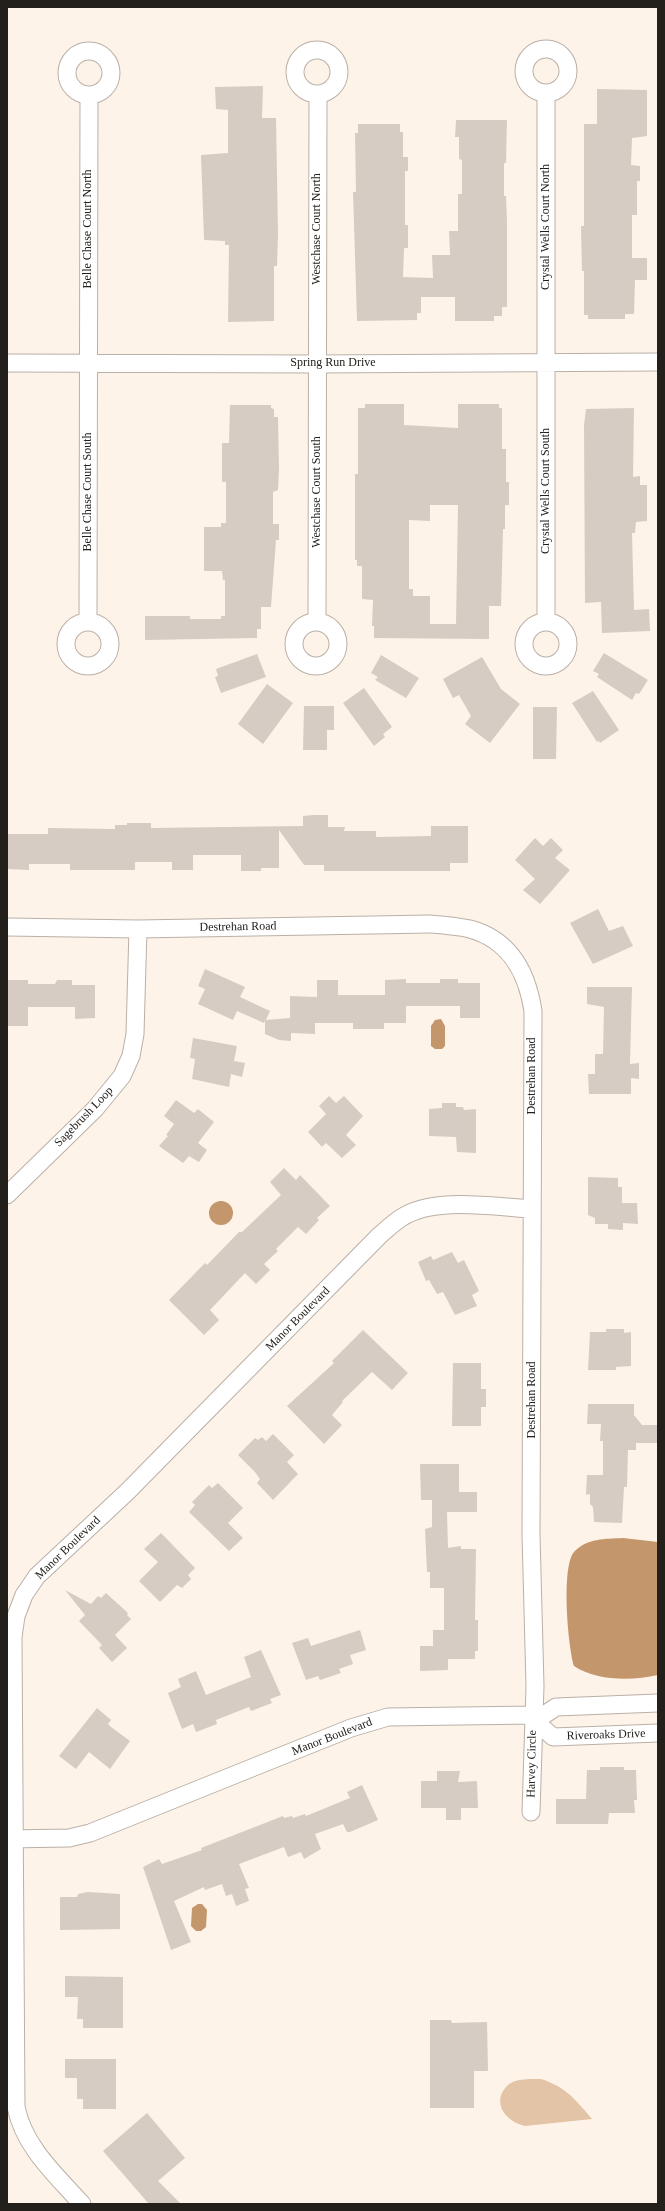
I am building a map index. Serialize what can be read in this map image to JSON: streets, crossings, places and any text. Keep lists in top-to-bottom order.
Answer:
{
  "streets": {
    "street": [
      "Crystal Wells Court North",
      "Belle Chase Court North",
      "Westchase Court North",
      "Spring Run Drive",
      "Crystal Wells Court South",
      "Belle Chase Court South",
      "Westchase Court South",
      "Destrehan Road",
      "Sagebrush Loop",
      "Manor Boulevard",
      "Riveroaks Drive",
      "Harvey Circle"
    ]
  },
  "crossings": [
    ["Crystal Wells Court North", "Spring Run Drive"],
    ["Crystal Wells Court North", "Crystal Wells Court South"],
    ["Belle Chase Court North", "Spring Run Drive"],
    ["Belle Chase Court North", "Belle Chase Court South"],
    ["Westchase Court North", "Spring Run Drive"],
    ["Westchase Court North", "Westchase Court South"],
    ["Spring Run Drive", "Crystal Wells Court South"],
    ["Spring Run Drive", "Belle Chase Court South"],
    ["Spring Run Drive", "Westchase Court South"],
    ["Destrehan Road", "Sagebrush Loop"],
    ["Destrehan Road", "Manor Boulevard"],
    ["Destrehan Road", "Riveroaks Drive"],
    ["Destrehan Road", "Harvey Circle"],
    ["Manor Boulevard", "Riveroaks Drive"],
    ["Manor Boulevard", "Harvey Circle"],
    ["Riveroaks Drive", "Harvey Circle"]
  ]
}
